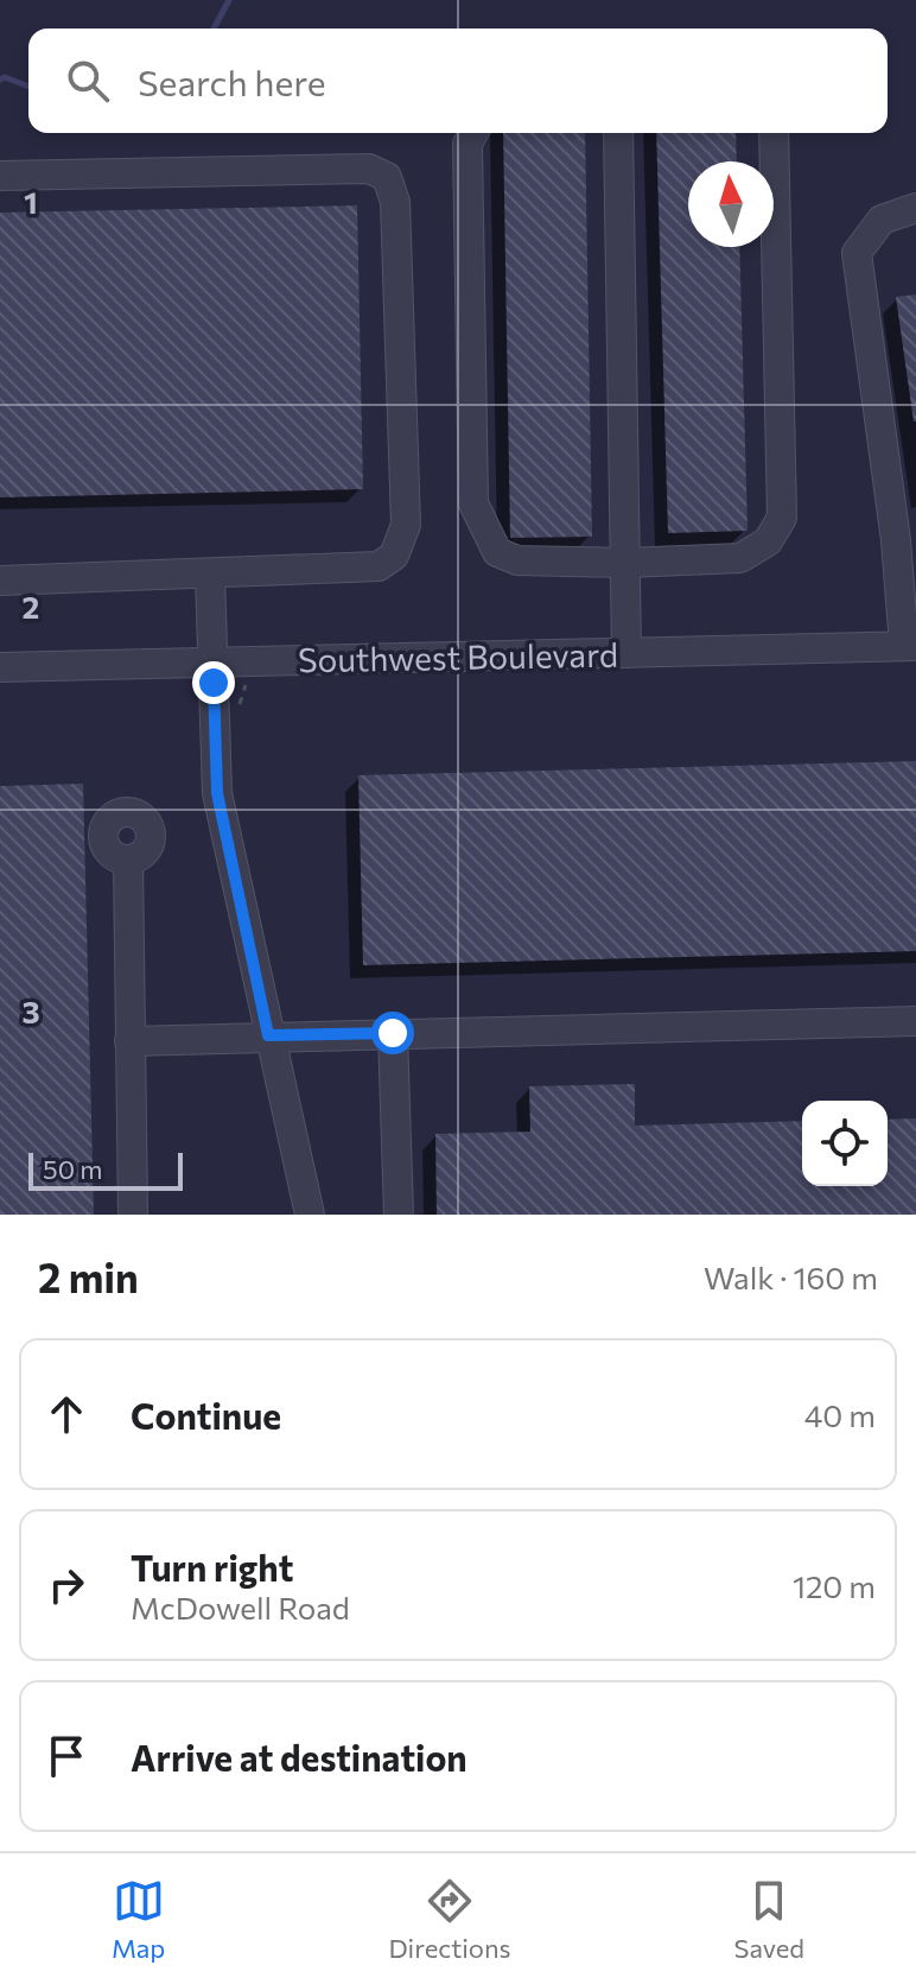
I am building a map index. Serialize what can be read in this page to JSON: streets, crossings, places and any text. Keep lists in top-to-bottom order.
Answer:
{
  "streets": {
    "street": ["Southwest Boulevard"]
  },
  "scale_bar": "50 m",
  "north": "top",
  "page": {
    "search": "Search here",
    "scale": "50 m",
    "heading": ["2 min", "Walk · 160 m"],
    "list": [
      ["Continue", "40 m"],
      ["Turn right", "McDowell Road", "120 m"],
      "Arrive at destination"
    ],
    "nav": ["Map", "Directions", "Saved"]
  },
  "grid": {
    "rows": ["1", "2", "3"]
  }
}
